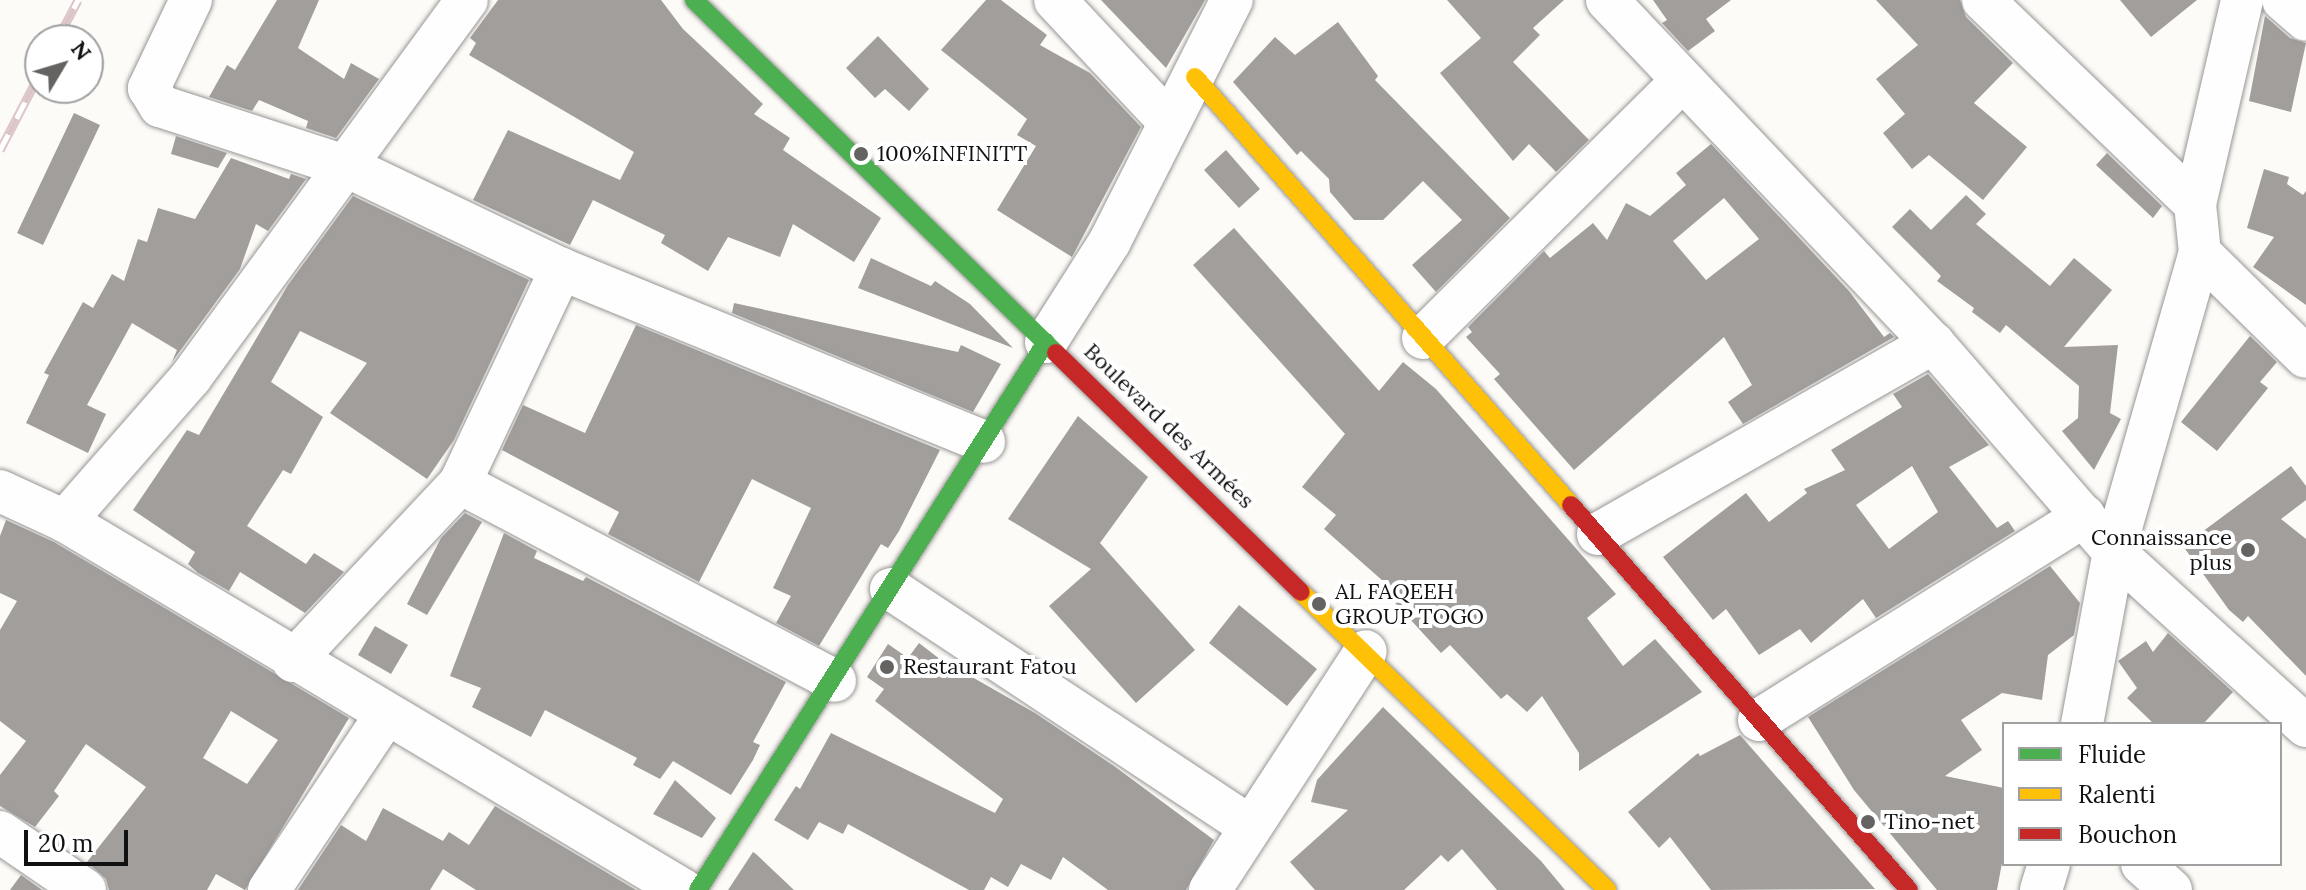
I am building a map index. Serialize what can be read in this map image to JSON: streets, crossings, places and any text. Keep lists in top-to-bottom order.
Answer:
{
  "streets": {
    "street": ["Boulevard des Armées"]
  },
  "places": [
    "100%INFINITT",
    "Connaissance plus",
    "AL FAQEEH GROUP TOGO",
    "Restaurant Fatou",
    "Tino-net"
  ],
  "legend": ["Fluide", "Ralenti", "Bouchon"],
  "scale_bar": "20 m",
  "north": "top right"
}
